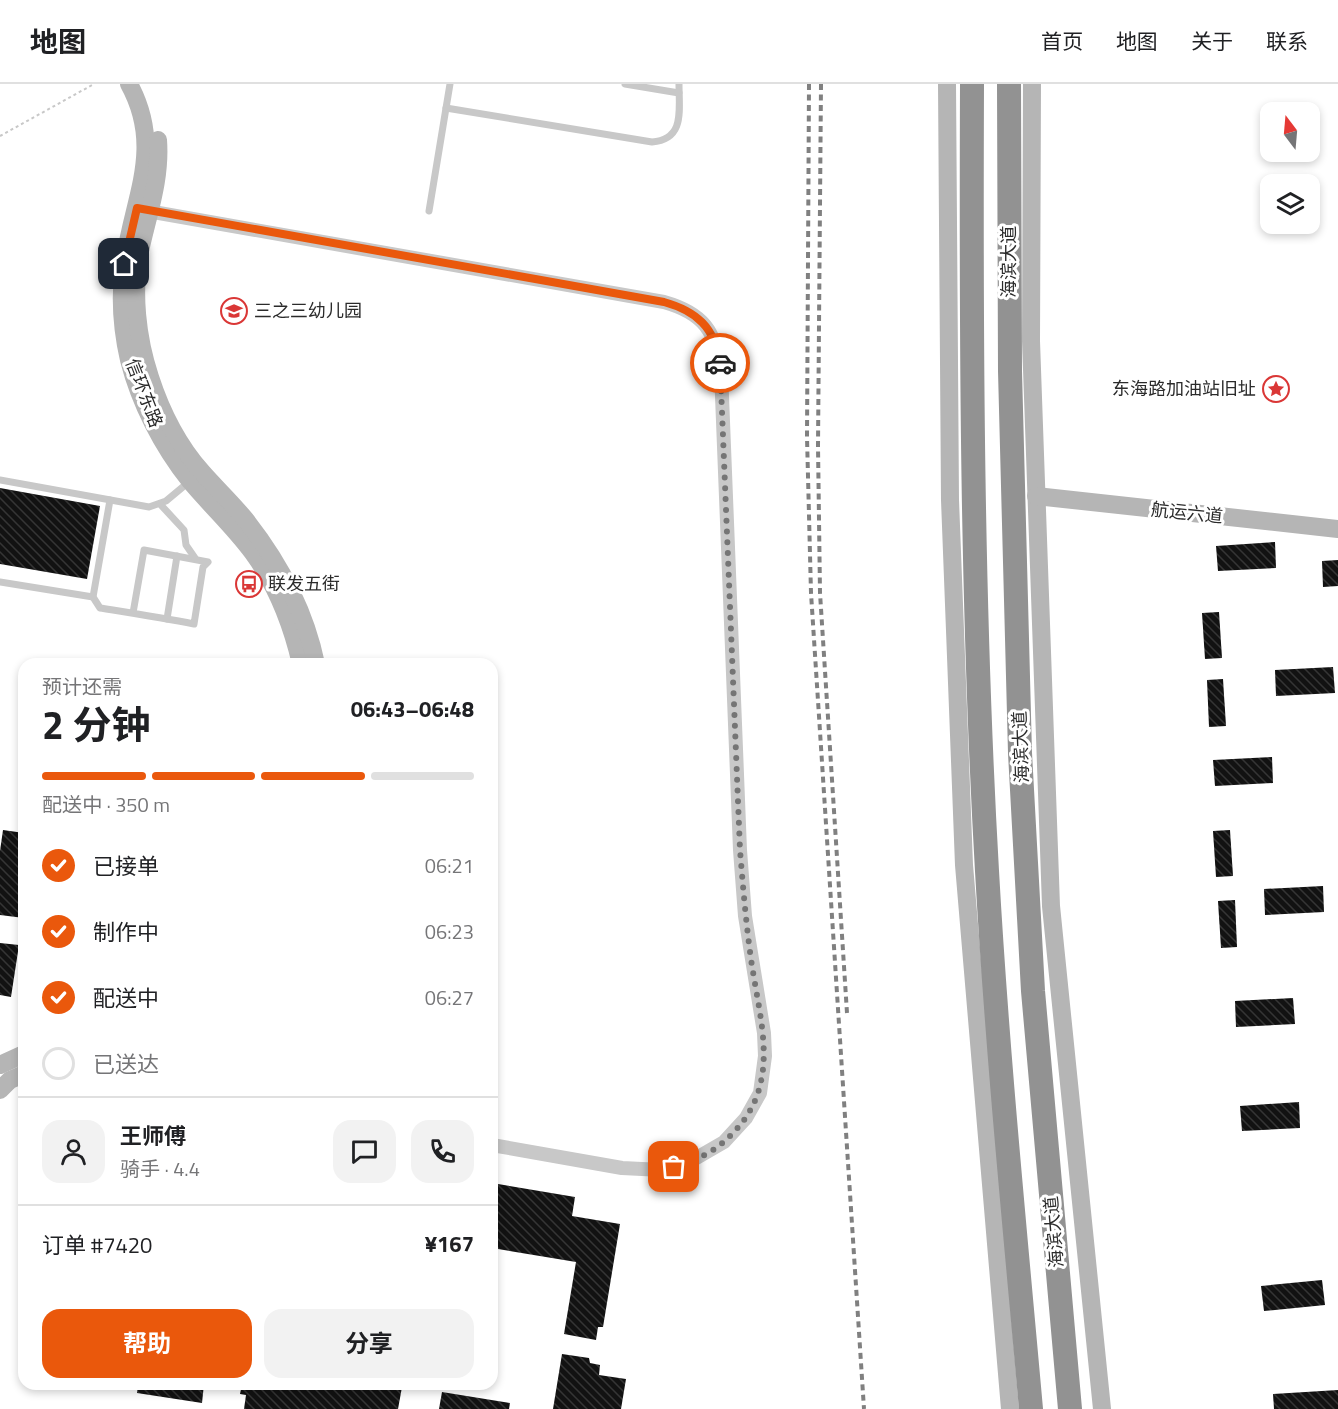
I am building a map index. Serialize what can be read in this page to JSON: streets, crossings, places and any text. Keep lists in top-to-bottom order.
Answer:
{
  "streets": {
    "highway": ["海滨大道"],
    "main road": ["信环东路", "航运六道"]
  },
  "places": {
    "school or university": ["三之三幼儿园"],
    "place": ["东海路加油站旧址"],
    "bus stop": ["联发五街"]
  },
  "north": "top",
  "page": {
    "header": "地图",
    "nav": [
      "首页",
      "地图",
      "关于",
      "联系"
    ],
    "heading": ["2 分钟", "预计还需", "06:43–06:48"],
    "panel": [
      "王师傅",
      "骑手 · 4.4",
      "订单 #7420",
      "¥167"
    ],
    "bar": "配送中 · 350 m",
    "list": [
      ["已接单", "06:21"],
      ["制作中", "06:23"],
      ["配送中", "06:27"],
      "已送达"
    ],
    "buttons": ["帮助", "分享"]
  }
}
